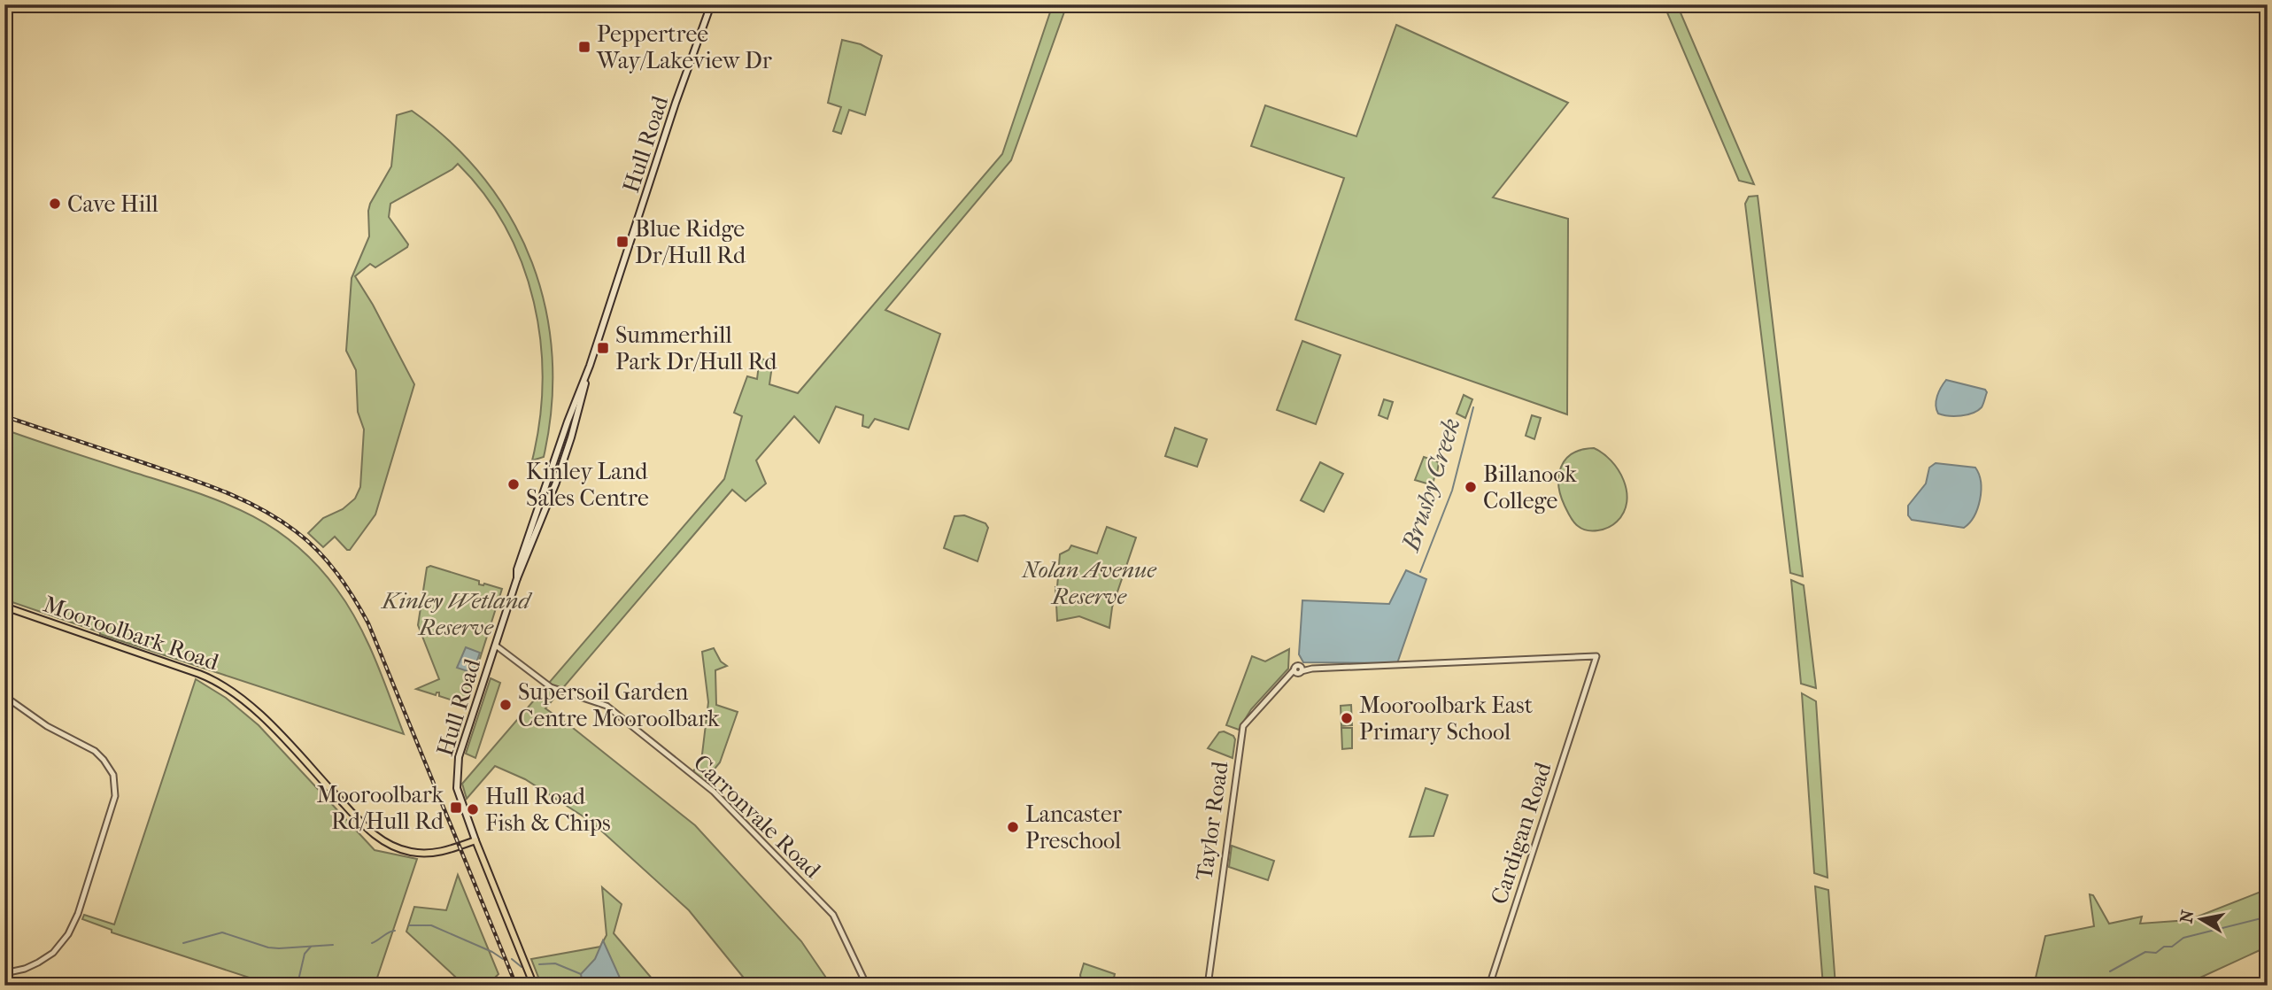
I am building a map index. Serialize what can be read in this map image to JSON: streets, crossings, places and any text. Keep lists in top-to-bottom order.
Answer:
{
  "streets": {
    "main road": ["Hull Road", "Mooroolbark Road"],
    "street": ["Carronvale Road", "Taylor Road", "Cardigan Road"]
  },
  "crossings": [
    ["Hull Road", "Mooroolbark Road"],
    ["Hull Road", "Carronvale Road"],
    ["Taylor Road", "Cardigan Road"]
  ],
  "water": ["Brushy Creek"],
  "parks": ["Nolan Avenue Reserve", "Kinley Wetland Reserve"],
  "places": {
    "transit": [
      "Peppertree Way/Lakeview Dr",
      "Blue Ridge Dr/Hull Rd",
      "Summerhill Park Dr/Hull Rd",
      "Mooroolbark Rd/Hull Rd"
    ],
    "other": [
      "Cave Hill",
      "Kinley Land Sales Centre",
      "Billanook College",
      "Supersoil Garden Centre Mooroolbark",
      "Mooroolbark East Primary School",
      "Hull Road Fish & Chips",
      "Lancaster Preschool"
    ]
  },
  "north": "left"
}
